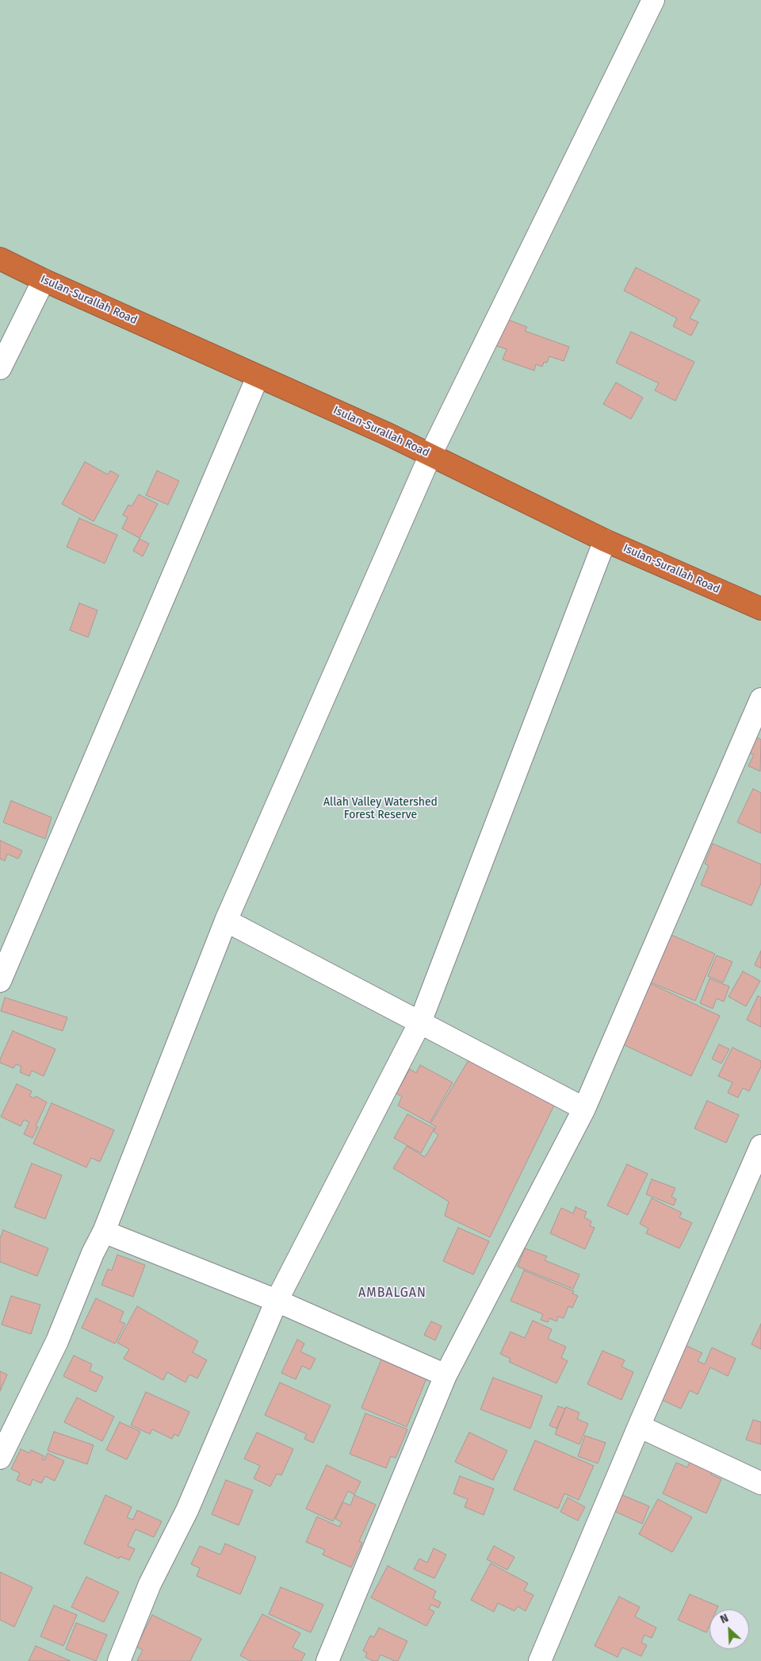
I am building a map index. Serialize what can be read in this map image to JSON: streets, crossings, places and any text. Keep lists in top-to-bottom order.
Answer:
{
  "streets": {
    "highway": ["Isulan-Surallah Road"]
  },
  "districts": ["AMBALGAN"],
  "parks": ["Allah Valley Watershed Forest Reserve"],
  "north": "top left"
}
